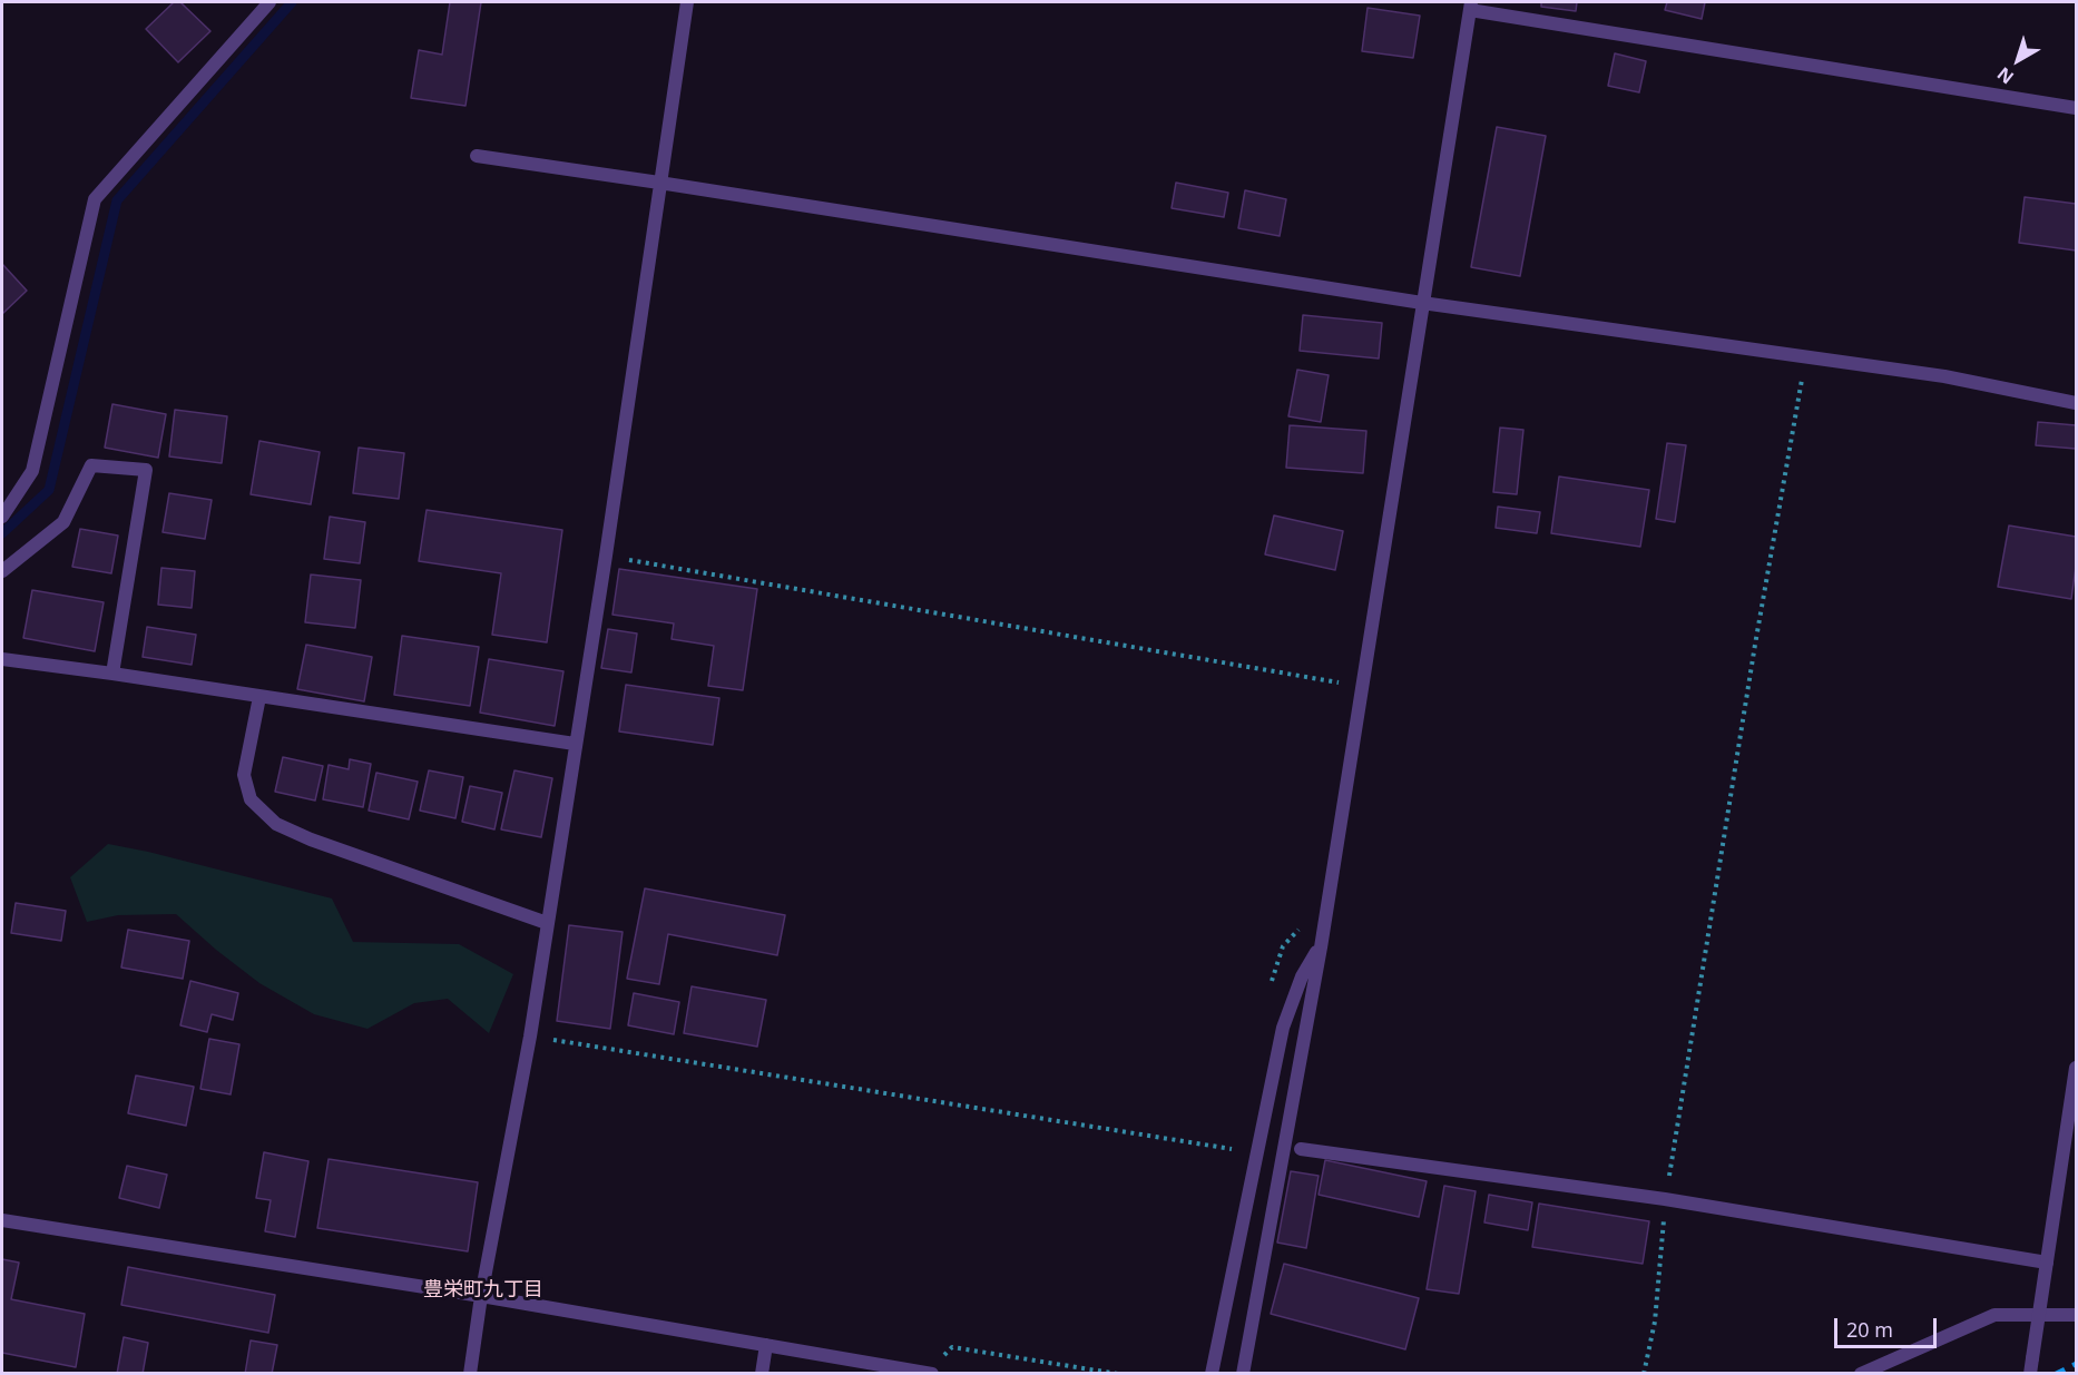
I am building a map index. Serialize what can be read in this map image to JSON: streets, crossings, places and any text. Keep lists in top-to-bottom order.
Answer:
{
  "districts": ["豊栄町九丁目"],
  "scale_bar": "20 m",
  "north": "bottom left"
}
